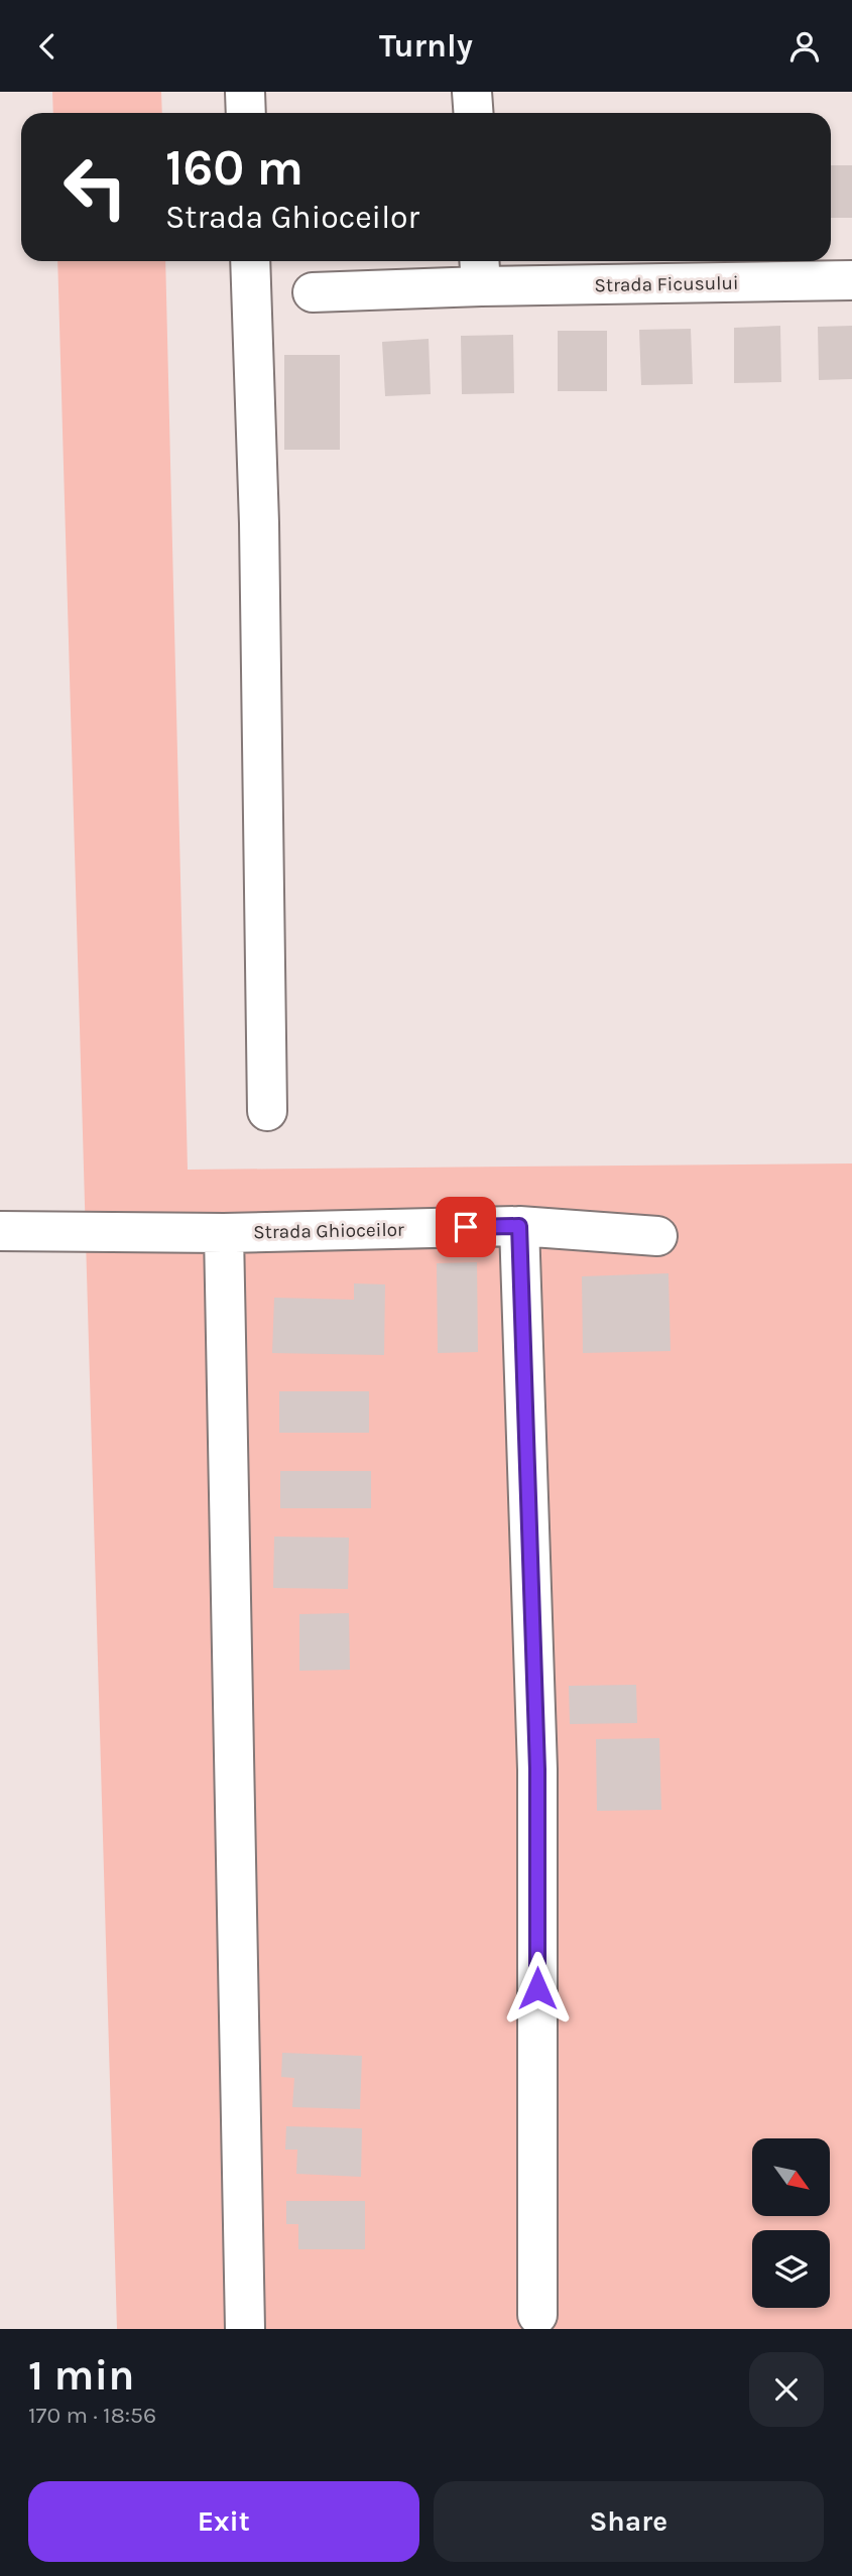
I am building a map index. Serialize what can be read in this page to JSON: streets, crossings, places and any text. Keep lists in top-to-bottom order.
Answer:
{
  "streets": {
    "street": ["Strada Ficusului", "Strada Ghioceilor"]
  },
  "north": "bottom right",
  "page": {
    "header": "Turnly",
    "turn": ["160 m", "Strada Ghioceilor"],
    "heading": ["1 min", "170 m · 18:56"],
    "buttons": ["Exit", "Share"]
  }
}
